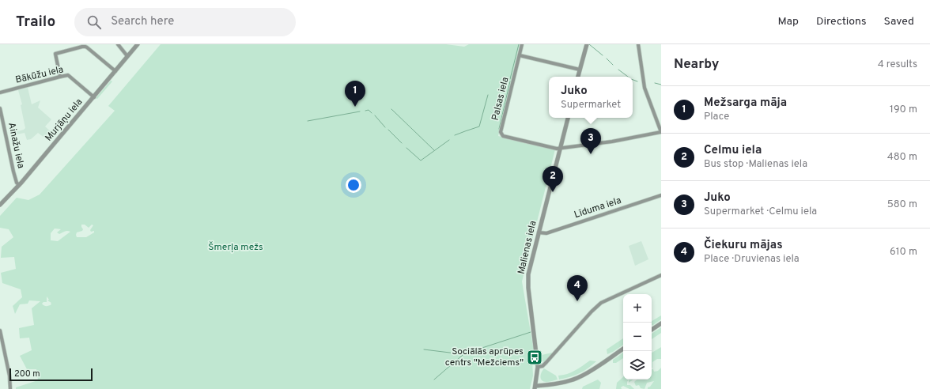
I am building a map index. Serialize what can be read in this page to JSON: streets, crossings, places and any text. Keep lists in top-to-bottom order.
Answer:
{
  "streets": {
    "street": [
      "Bākūžu iela",
      "Palsas iela",
      "Murjāņu iela",
      "Ainažu iela",
      "Līduma iela",
      "Malienas iela"
    ]
  },
  "crossings": [
    ["Bākūžu iela", "Murjāņu iela"],
    ["Palsas iela", "Malienas iela"],
    ["Murjāņu iela", "Ainažu iela"],
    ["Līduma iela", "Malienas iela"]
  ],
  "parks": ["Šmerļa mežs"],
  "places": {
    "bus stop": ["Sociālās aprūpes centrs \"Mežciems\""]
  },
  "scale_bar": "200 m",
  "page": {
    "header": "Trailo",
    "search": "Search here",
    "nav": ["Map", "Directions", "Saved"],
    "heading": ["Nearby", "4 results"],
    "popup": ["Juko", "Supermarket"],
    "pins": [
      "1",
      "3",
      "2",
      "4"
    ],
    "list": [
      {
        "mark": "1",
        "name": "Mežsarga māja",
        "note": "Place",
        "value": "190 m"
      },
      {
        "mark": "2",
        "name": "Celmu iela",
        "note": "Bus stop · Malienas iela",
        "value": "480 m"
      },
      {
        "mark": "3",
        "name": "Juko",
        "note": "Supermarket · Celmu iela",
        "value": "580 m"
      },
      {
        "mark": "4",
        "name": "Čiekuru mājas",
        "note": "Place · Druvienas iela",
        "value": "610 m"
      }
    ],
    "map_buttons": ["+", "−"],
    "scale": "200 m"
  }
}
